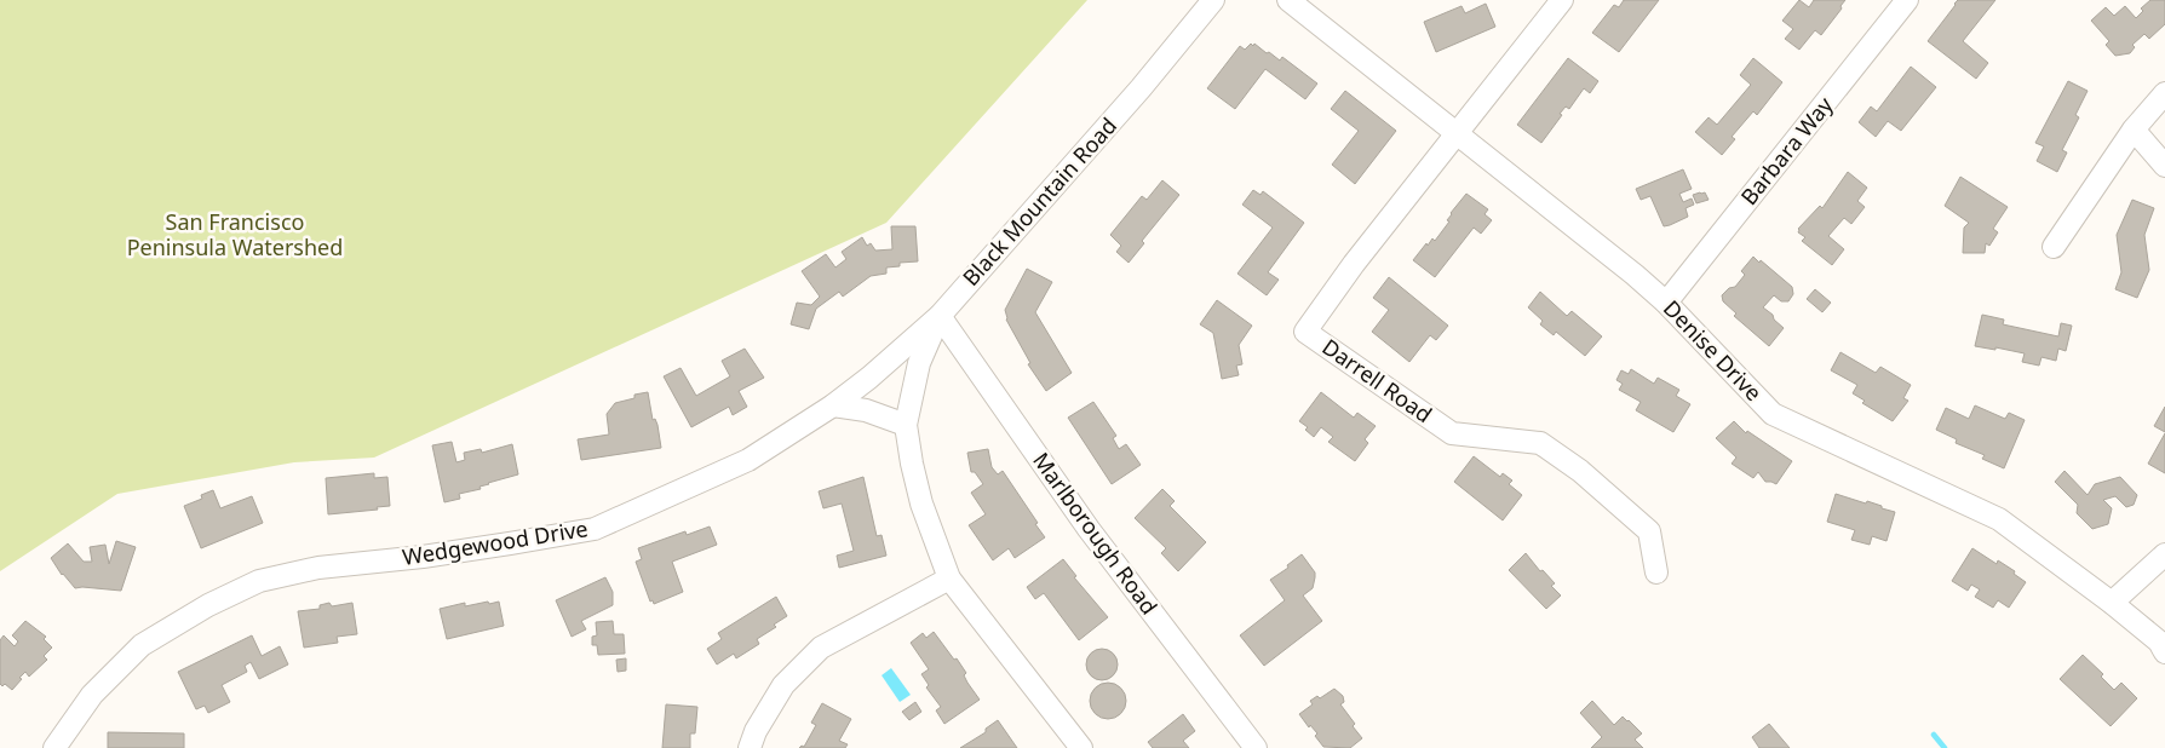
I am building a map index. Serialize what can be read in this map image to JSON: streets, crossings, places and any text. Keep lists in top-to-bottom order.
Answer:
{
  "streets": {
    "street": [
      "Barbara Way",
      "Black Mountain Road",
      "Denise Drive",
      "Darrell Road",
      "Marlborough Road",
      "Wedgewood Drive"
    ]
  },
  "crossings": [
    ["Barbara Way", "Denise Drive"],
    ["Black Mountain Road", "Marlborough Road"],
    ["Black Mountain Road", "Wedgewood Drive"],
    ["Denise Drive", "Darrell Road"],
    ["Marlborough Road", "Wedgewood Drive"]
  ],
  "parks": ["San Francisco Peninsula Watershed"]
}
